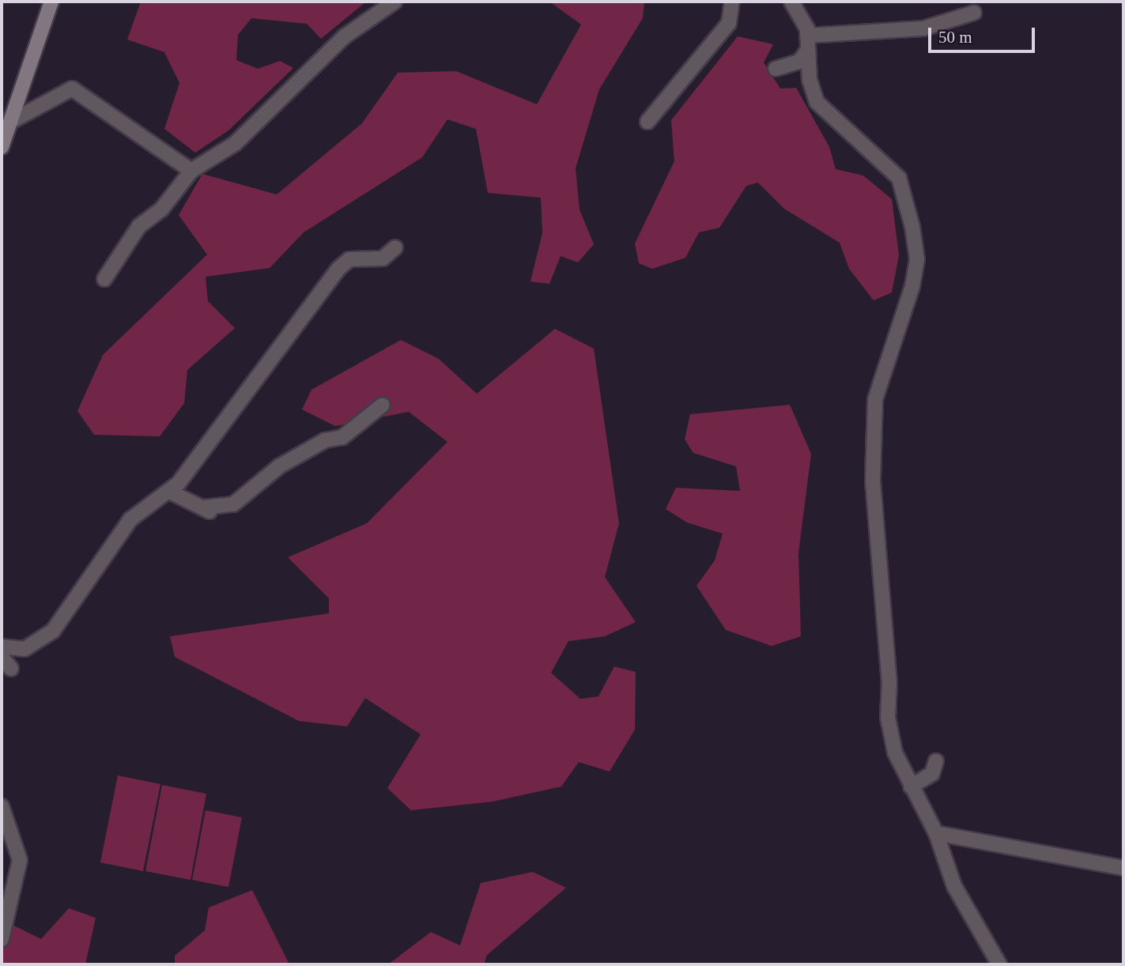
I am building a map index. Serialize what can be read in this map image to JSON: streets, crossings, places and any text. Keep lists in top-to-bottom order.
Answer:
{
  "scale_bar": "50 m"
}
